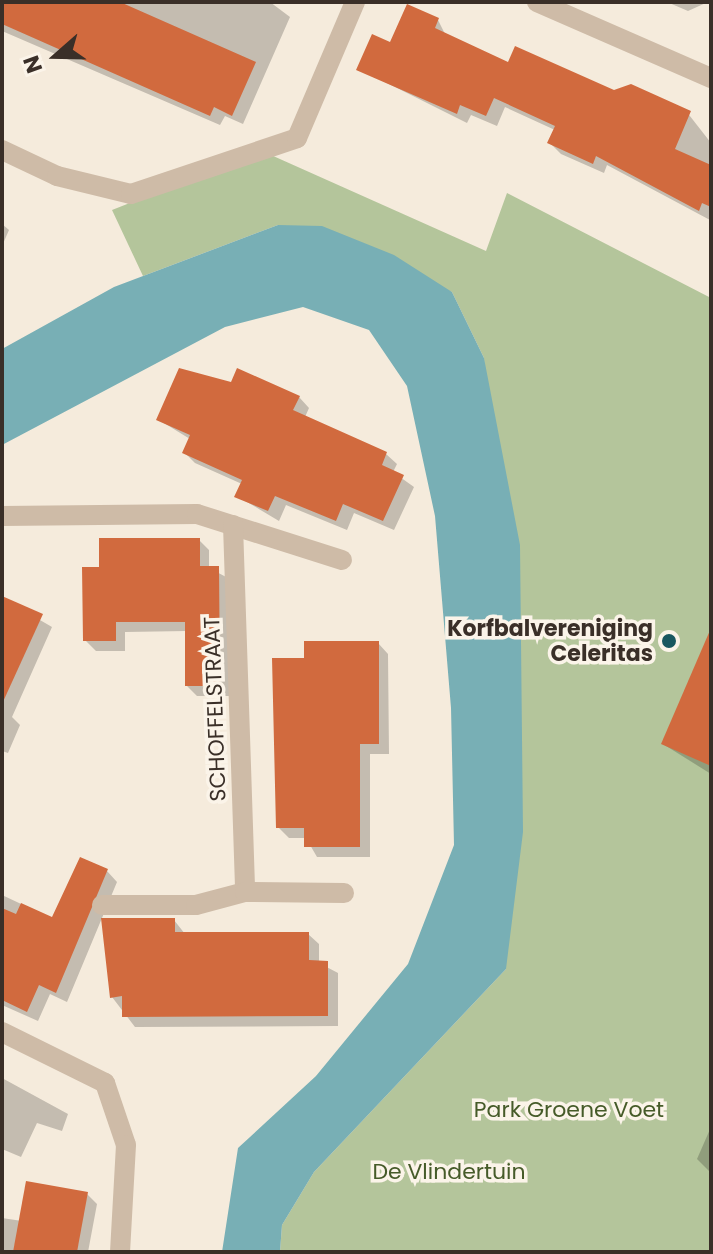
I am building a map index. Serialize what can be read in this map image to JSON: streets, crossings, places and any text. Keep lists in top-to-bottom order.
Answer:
{
  "streets": {
    "street": ["SCHOFFELSTRAAT"]
  },
  "parks": ["Park Groene Voet", "De Vlindertuin"],
  "places": ["Korfbalvereniging Celeritas"],
  "north": "left"
}
